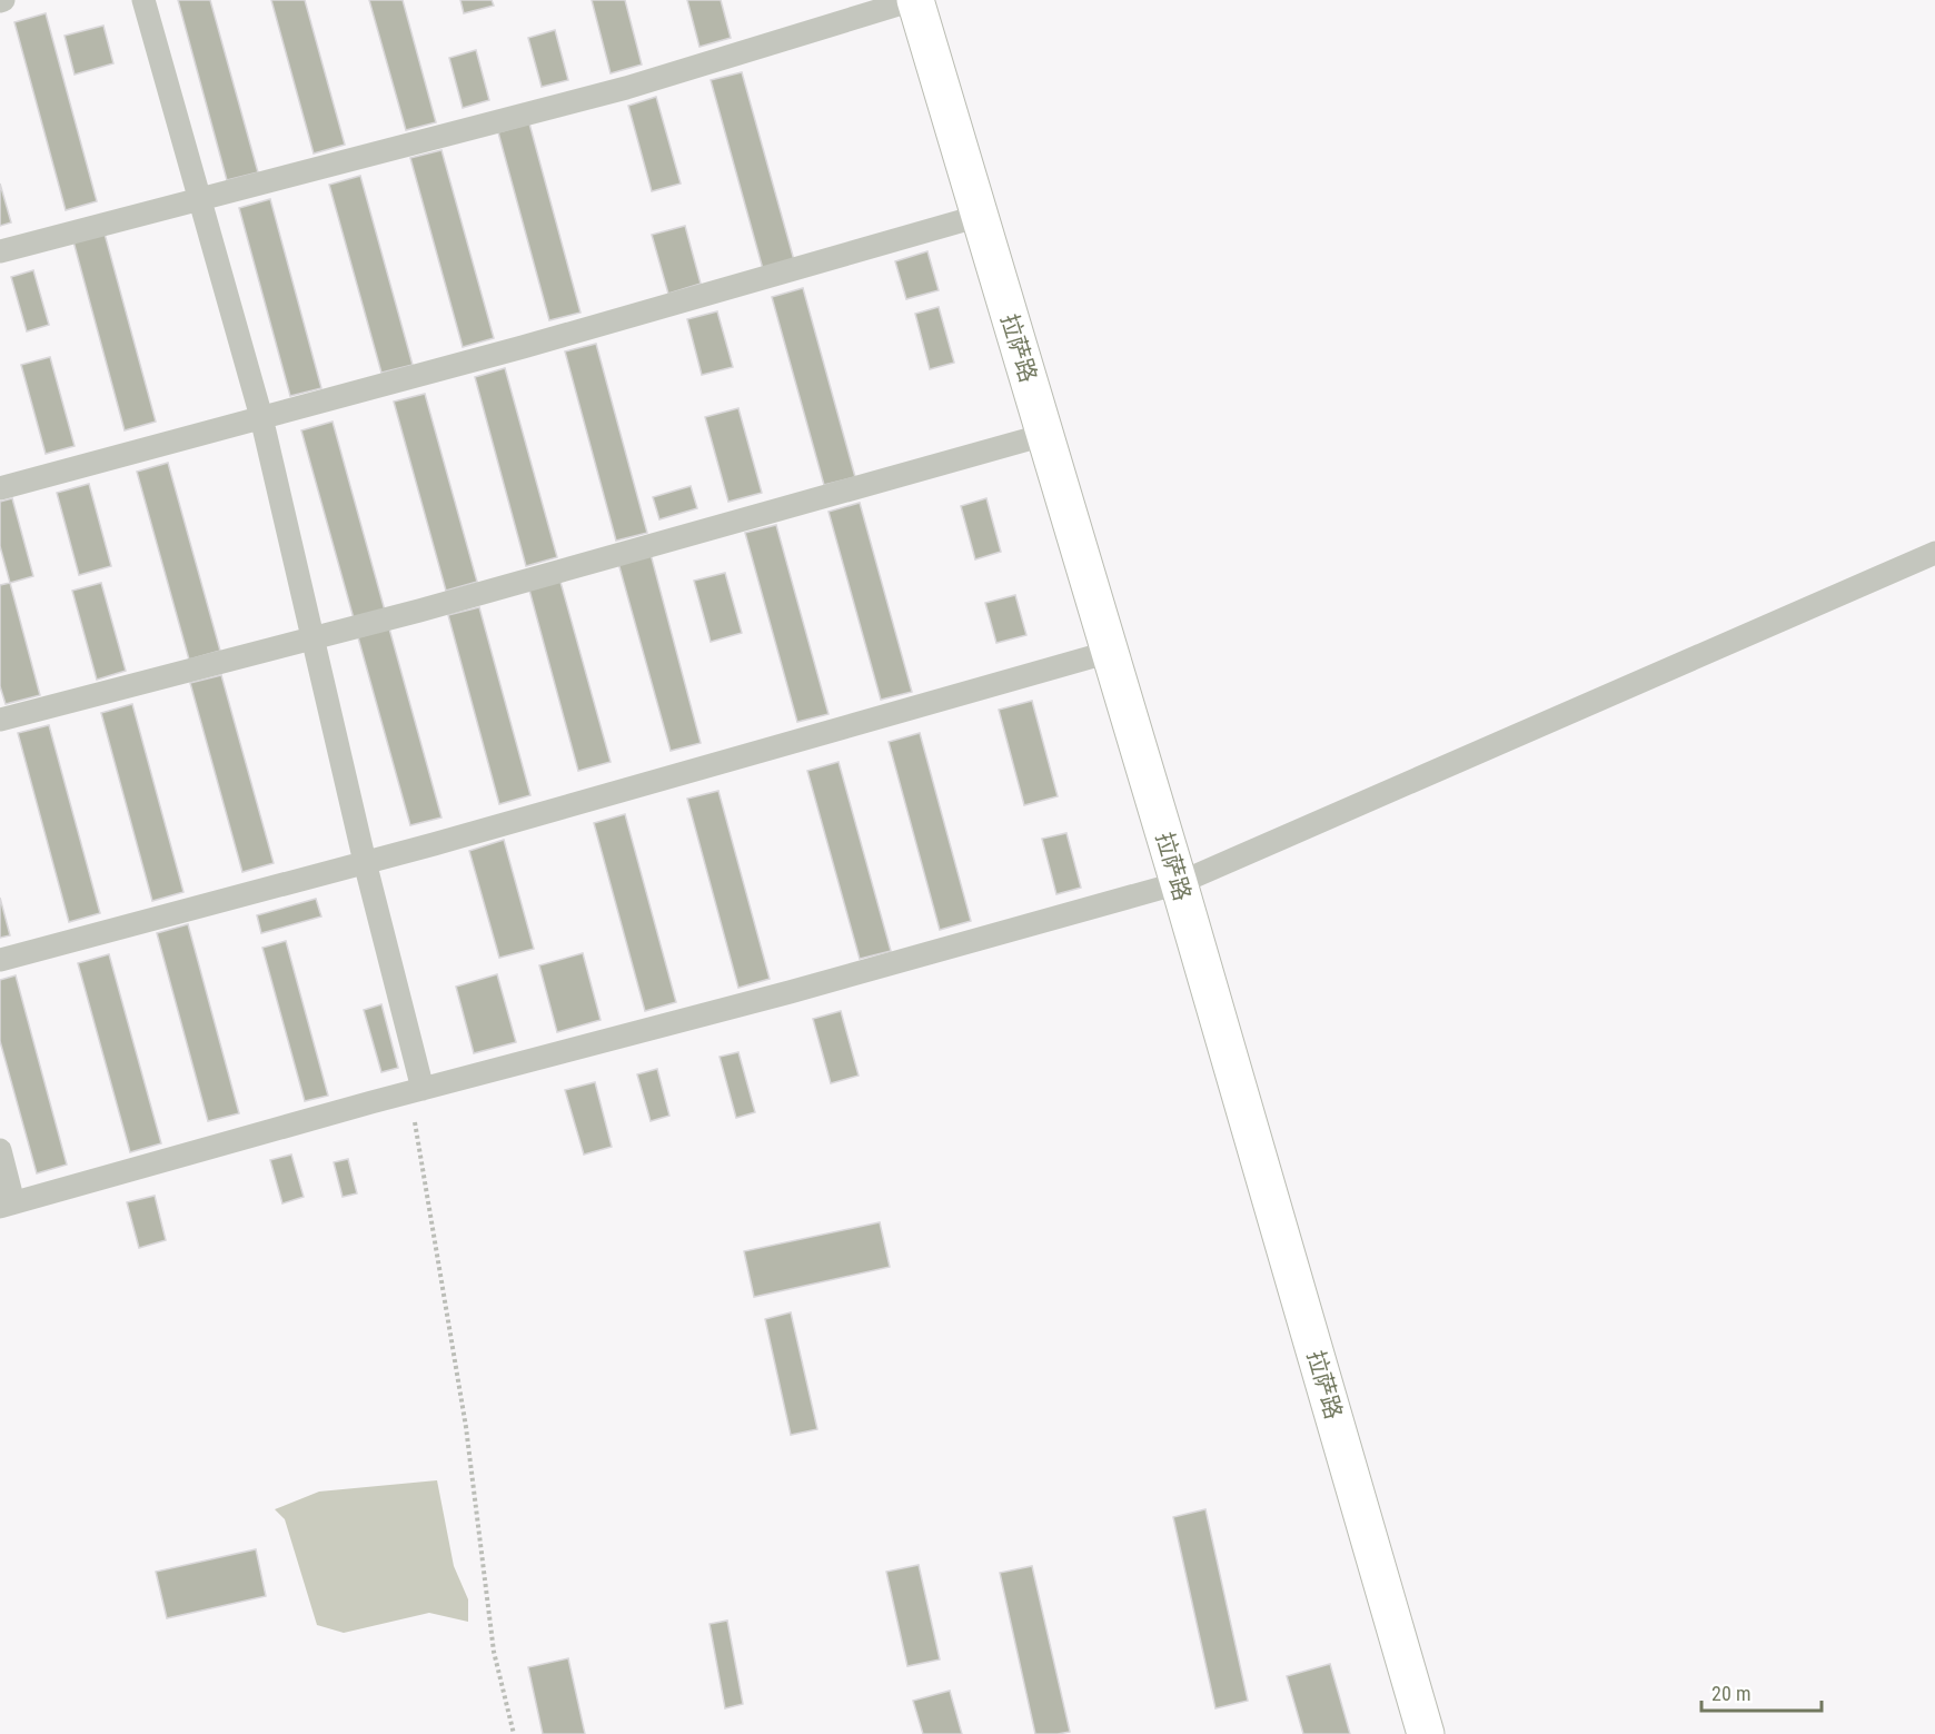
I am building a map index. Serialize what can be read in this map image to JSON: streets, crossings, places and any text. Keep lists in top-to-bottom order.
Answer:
{
  "streets": {
    "street": ["拉萨路"]
  },
  "scale_bar": "20 m"
}
